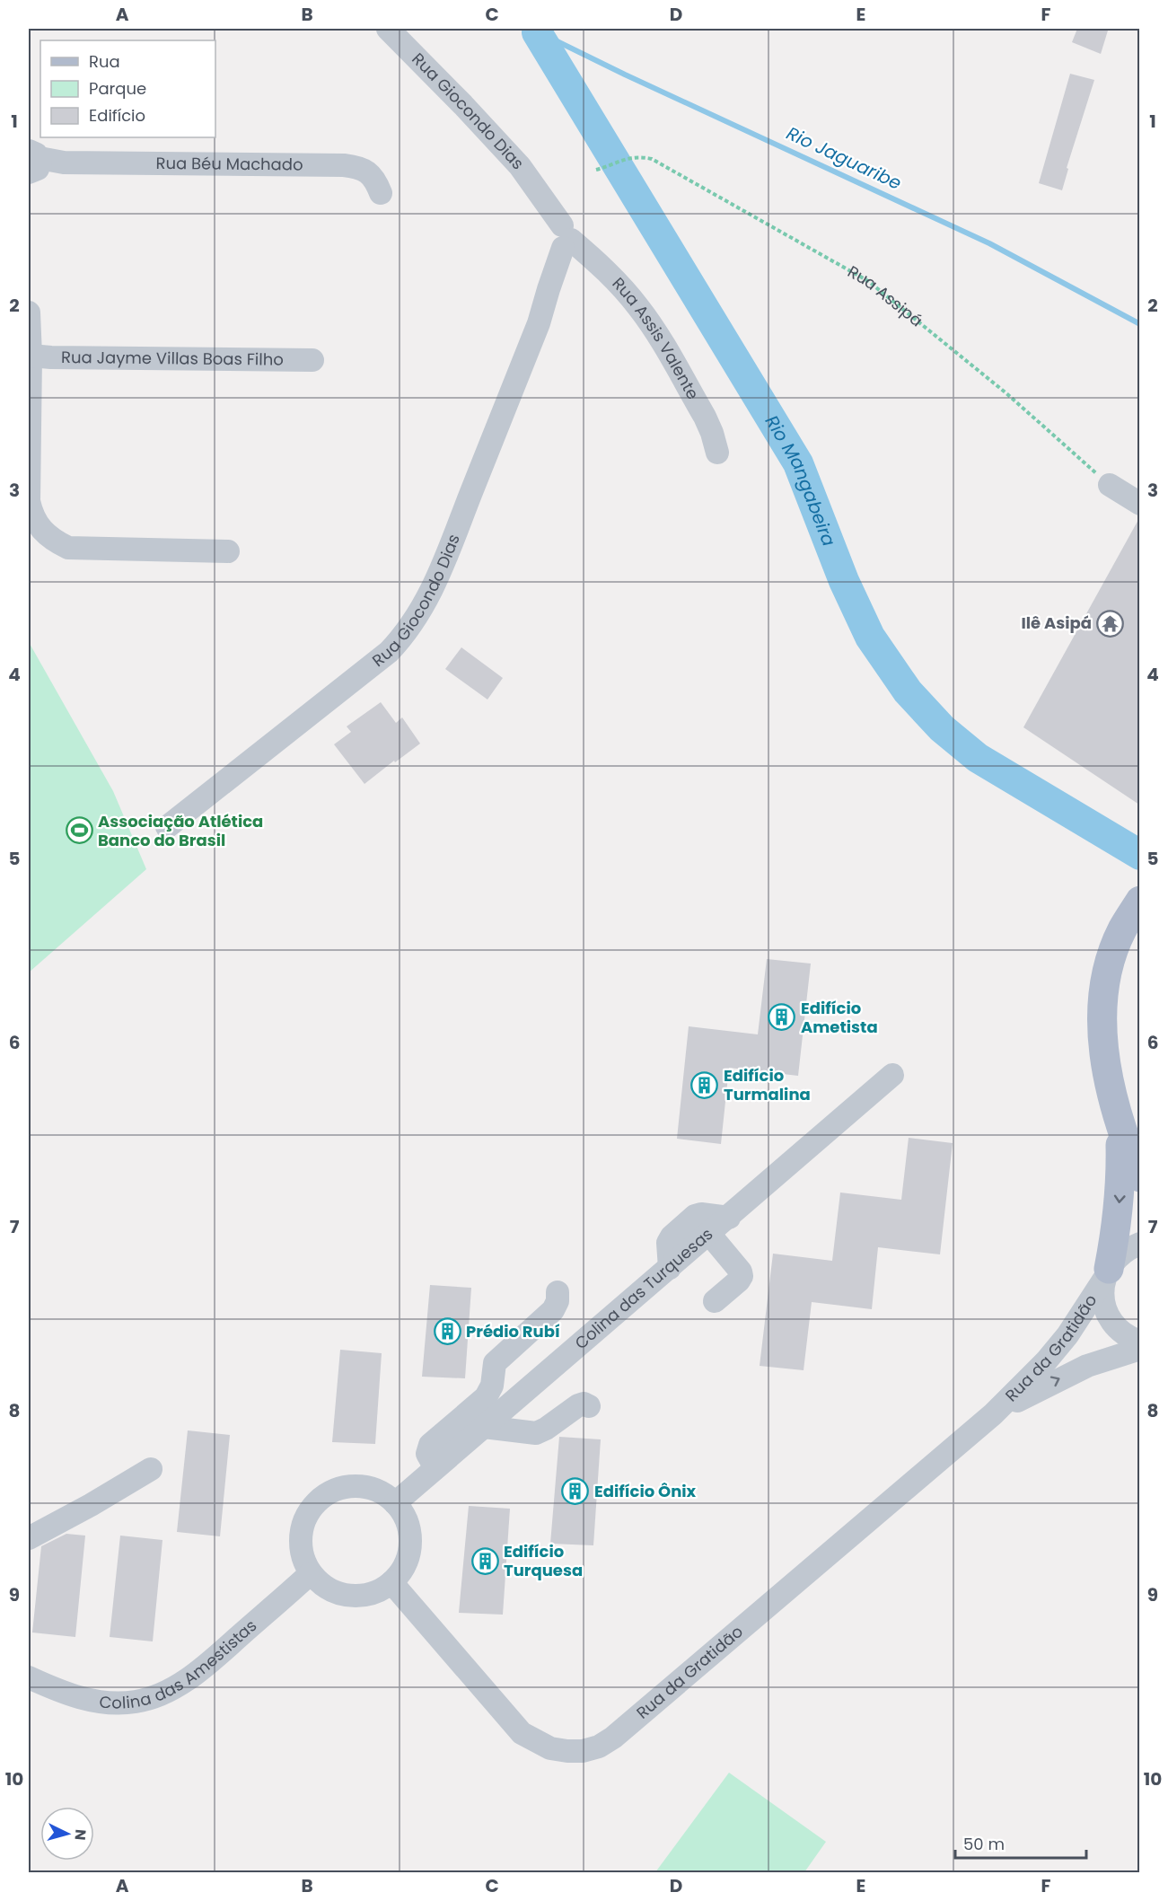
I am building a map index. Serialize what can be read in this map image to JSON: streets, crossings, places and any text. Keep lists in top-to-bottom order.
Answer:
{
  "streets": {
    "main road": ["Rua da Gratidão"],
    "street": [
      "Rua Giocondo Dias",
      "Rua Béu Machado",
      "Rua Assis Valente",
      "Rua Jayme Villas Boas Filho",
      "Colina das Turquesas",
      "Colina das Amestistas"
    ],
    "path": ["Rua Assipá"]
  },
  "crossings": [
    ["Rua Giocondo Dias", "Rua Assis Valente"],
    ["Colina das Turquesas", "Rua da Gratidão"],
    ["Colina das Turquesas", "Colina das Amestistas"],
    ["Rua da Gratidão", "Colina das Amestistas"]
  ],
  "water": ["Rio Jaguaribe", "Rio Mangabeira"],
  "places": {
    "temple": ["Ilê Asipá"],
    "sports": ["Associação Atlética Banco do Brasil"],
    "building": [
      "Edifício Ametista",
      "Edifício Turmalina",
      "Prédio Rubí",
      "Edifício Ônix",
      "Edifício Turquesa"
    ]
  },
  "legend": ["Rua", "Parque", "Edifício"],
  "scale_bar": "50 m",
  "north": "right",
  "grid": {
    "columns": [
      "A",
      "B",
      "C",
      "D",
      "E",
      "F"
    ],
    "rows": [
      "1",
      "2",
      "3",
      "4",
      "5",
      "6",
      "7",
      "8",
      "9",
      "10"
    ]
  }
}
